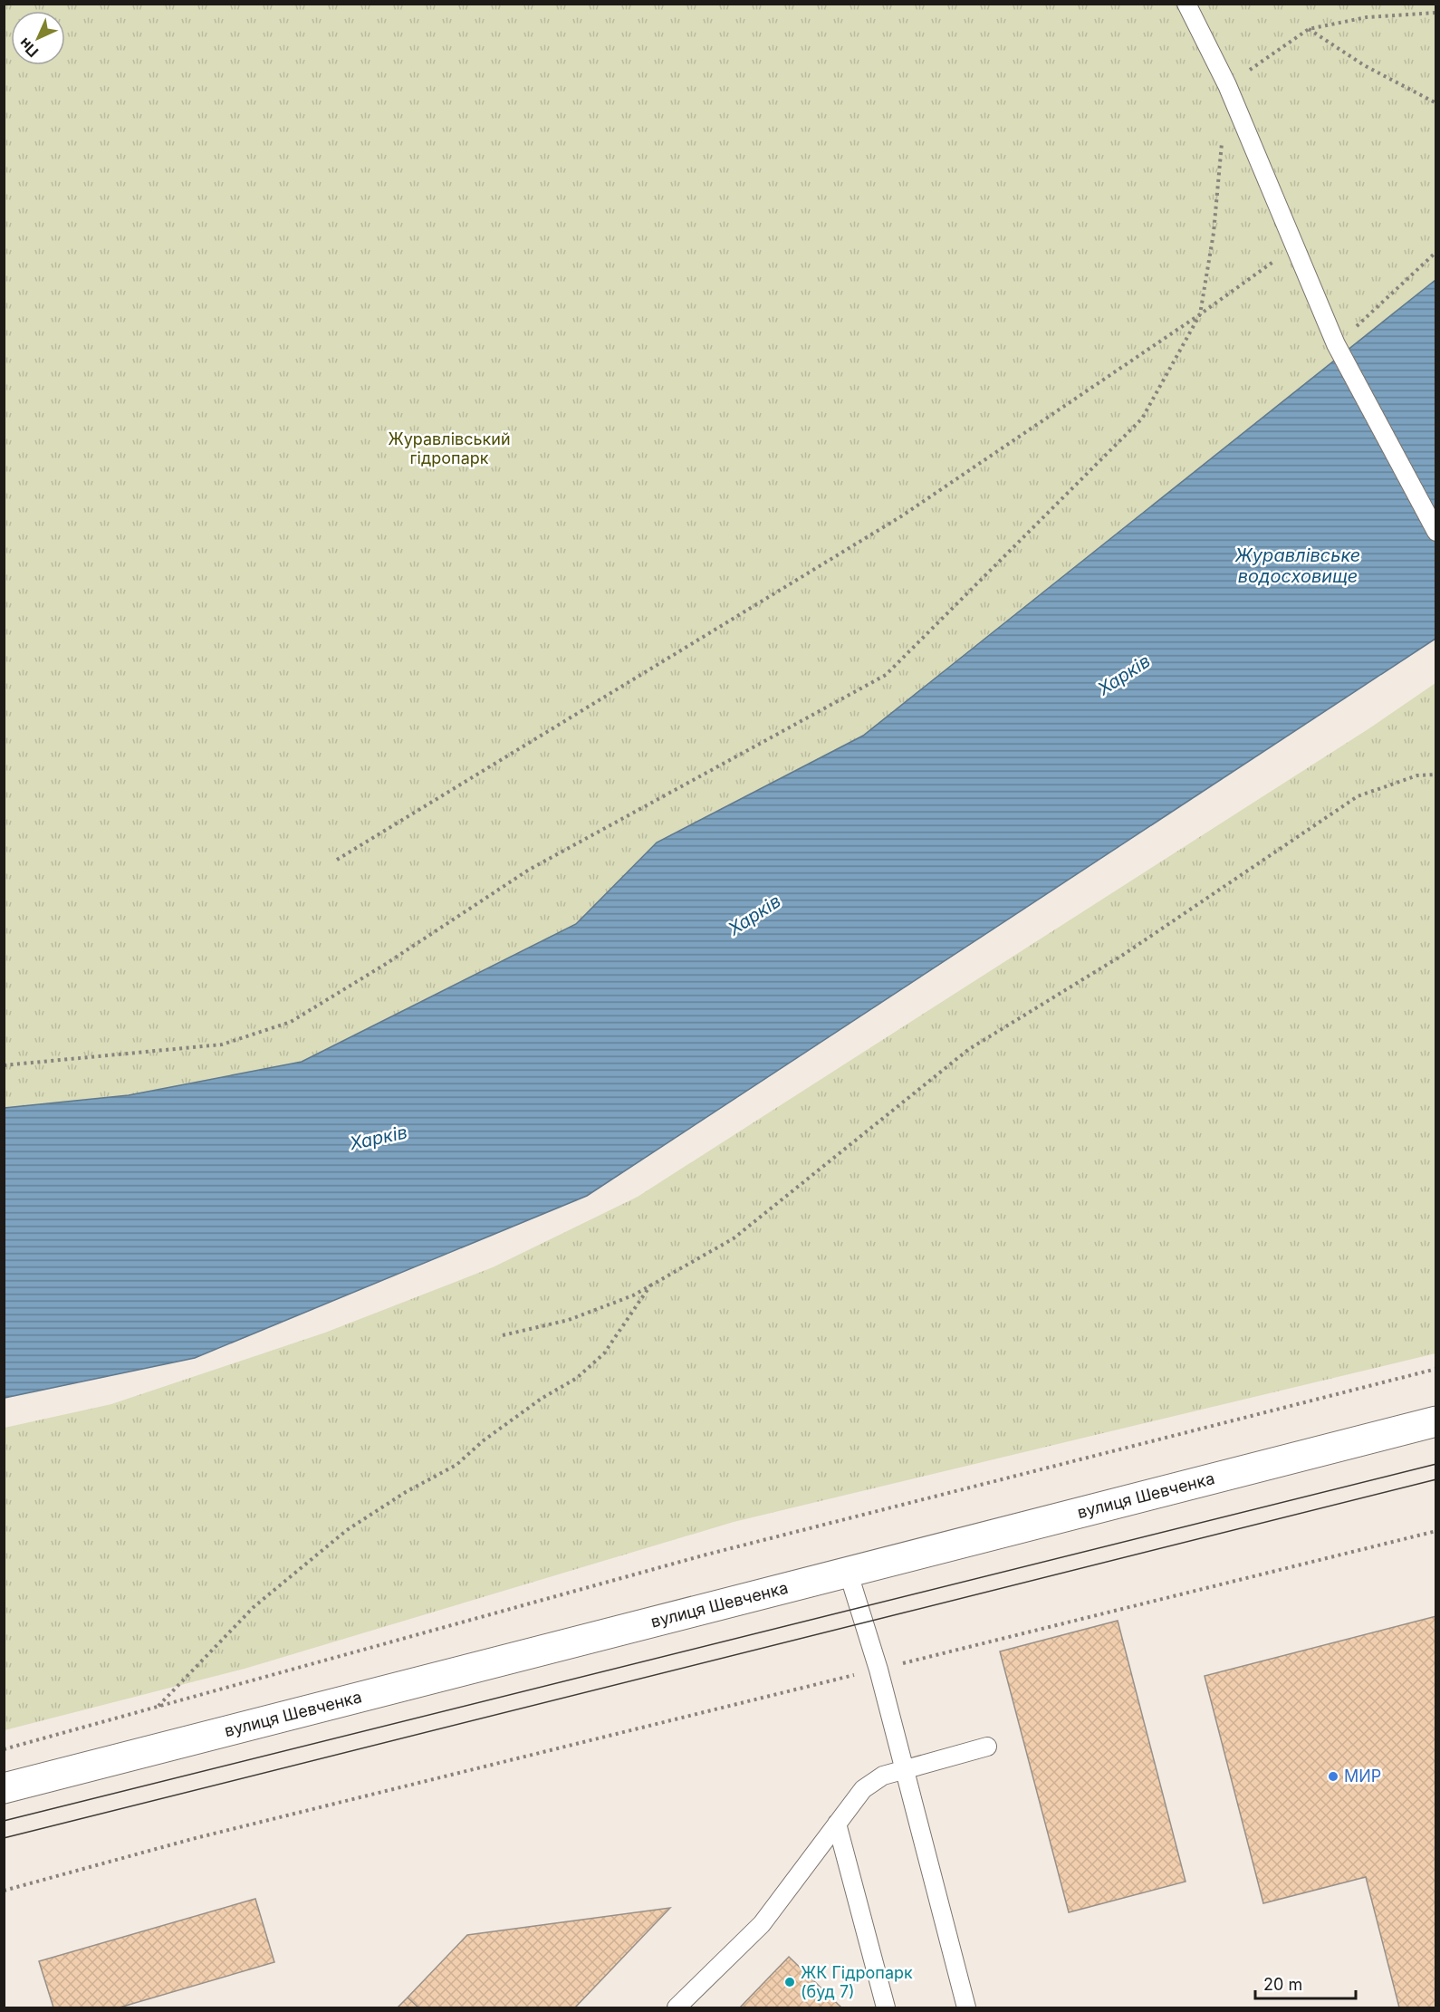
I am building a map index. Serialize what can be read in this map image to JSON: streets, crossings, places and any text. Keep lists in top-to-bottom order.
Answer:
{
  "streets": {
    "main road": ["вулиця Шевченка"]
  },
  "water": ["Журавлівське водосховище", "Харків"],
  "parks": ["Журавлівський гідропарк"],
  "places": ["МИР", "ЖК Гідропарк (буд 7)"],
  "scale_bar": "20 m",
  "north": "bottom left"
}
